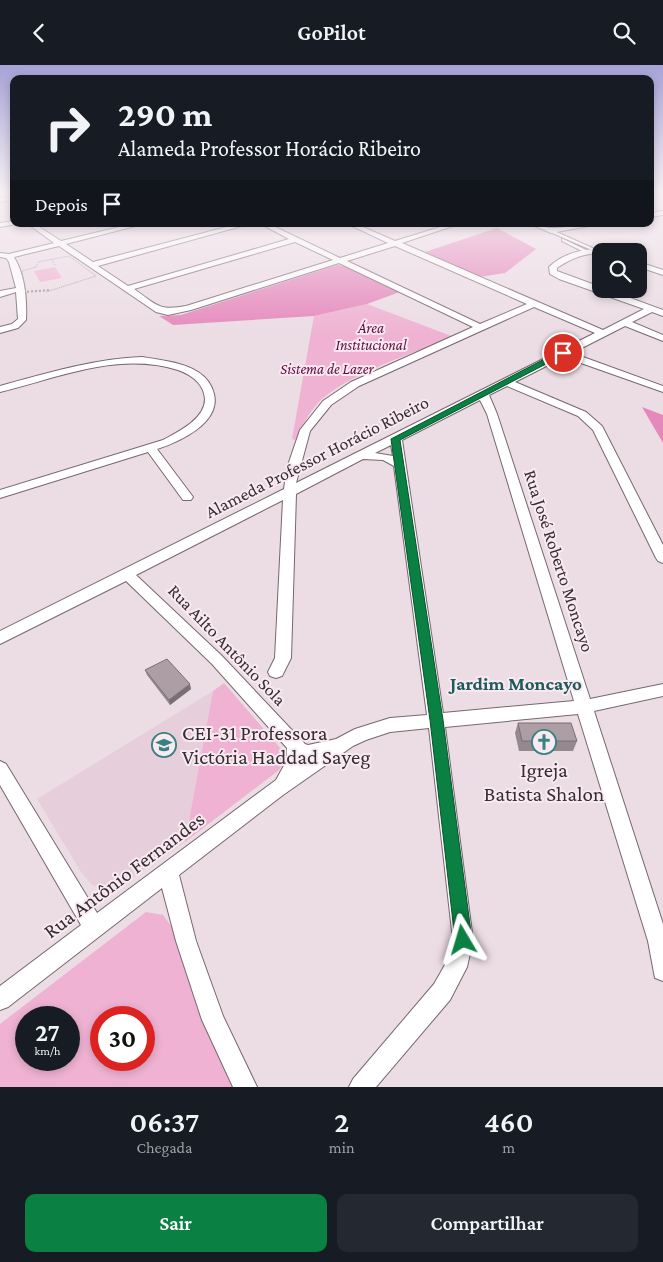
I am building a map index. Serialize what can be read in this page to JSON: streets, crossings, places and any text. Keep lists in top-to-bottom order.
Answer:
{
  "streets": {
    "street": [
      "Alameda Professor Horácio Ribeiro",
      "Rua José Roberto Moncayo",
      "Rua Ailto Antônio Sola",
      "Rua Antônio Fernandes"
    ]
  },
  "crossings": [
    ["Alameda Professor Horácio Ribeiro", "Rua José Roberto Moncayo"],
    ["Alameda Professor Horácio Ribeiro", "Rua Ailto Antônio Sola"],
    ["Rua José Roberto Moncayo", "Rua Antônio Fernandes"],
    ["Rua Ailto Antônio Sola", "Rua Antônio Fernandes"]
  ],
  "districts": ["Jardim Moncayo"],
  "parks": ["Área Institucional", "Sistema de Lazer"],
  "places": {
    "church": ["Igreja Batista Shalon"],
    "school or university": ["CEI-31 Professora Victória Haddad Sayeg"]
  },
  "page": {
    "header": "GoPilot",
    "turn": ["290 m", "Alameda Professor Horácio Ribeiro"],
    "then": "Depois",
    "speed": "27 km/h",
    "limit": "30",
    "eta": [
      "06:37",
      "Chegada",
      "2",
      "min",
      "460",
      "m"
    ],
    "buttons": ["Sair", "Compartilhar"]
  }
}
